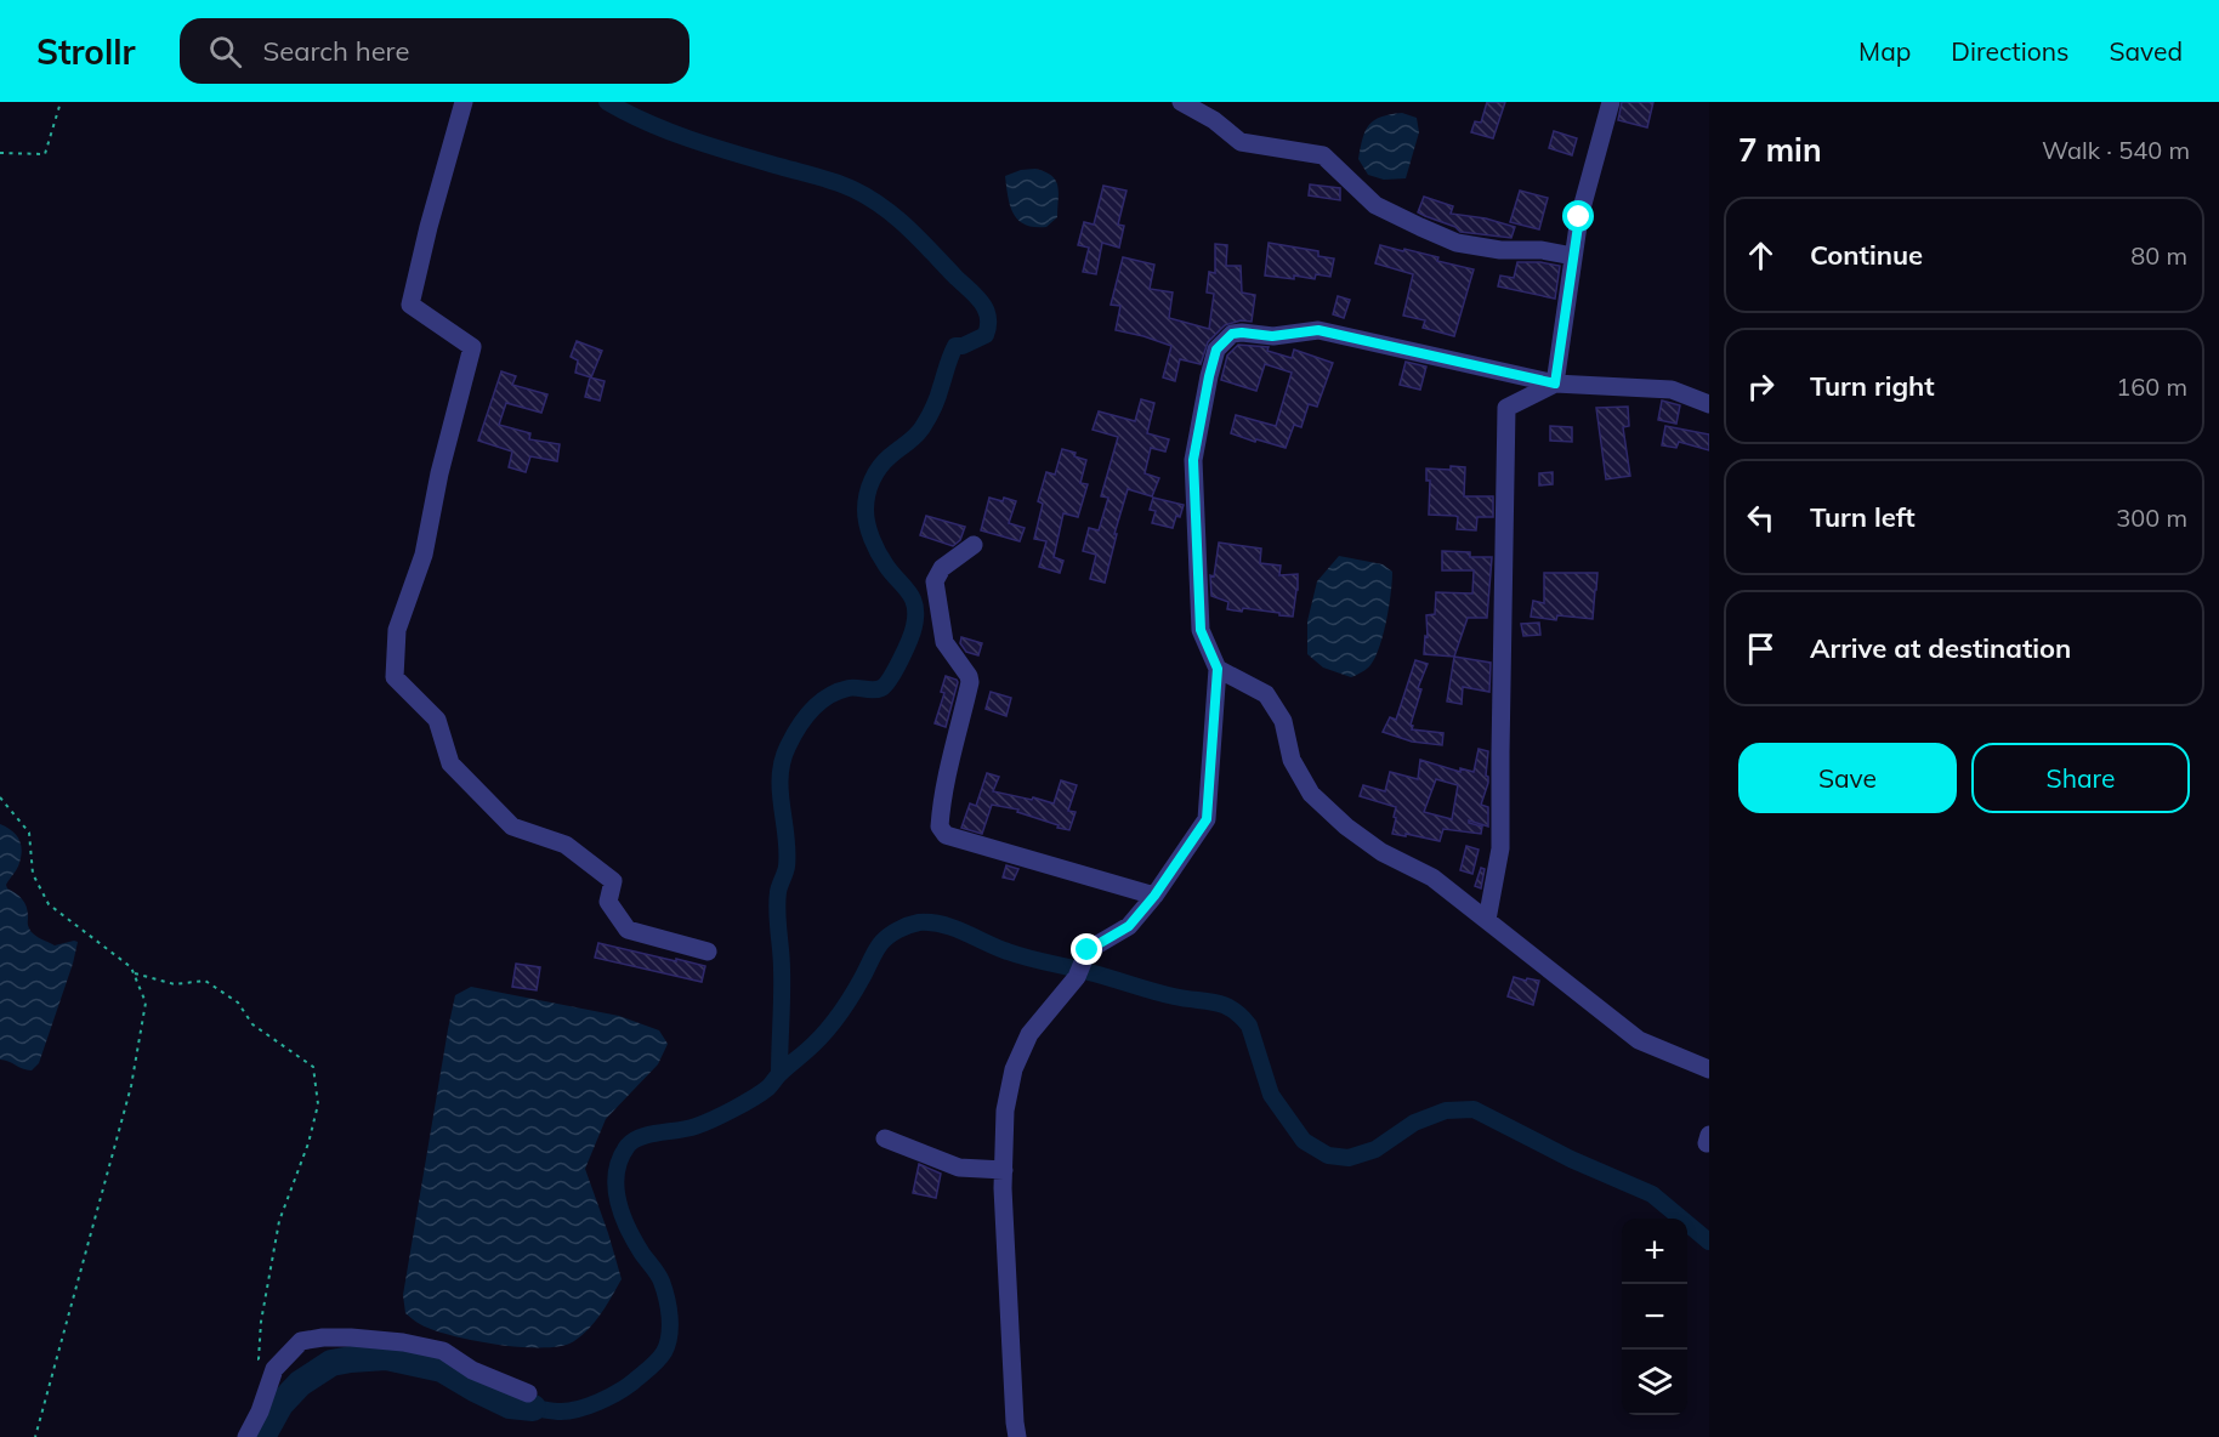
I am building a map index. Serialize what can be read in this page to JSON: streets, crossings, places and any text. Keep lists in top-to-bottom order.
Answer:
{
  "page": {
    "header": "Strollr",
    "search": "Search here",
    "nav": ["Map", "Directions", "Saved"],
    "heading": ["7 min", "Walk · 540 m"],
    "list": [
      ["Continue", "80 m"],
      ["Turn right", "160 m"],
      ["Turn left", "300 m"],
      "Arrive at destination"
    ],
    "buttons": ["Save", "Share"],
    "map_buttons": ["+", "−"]
  }
}
